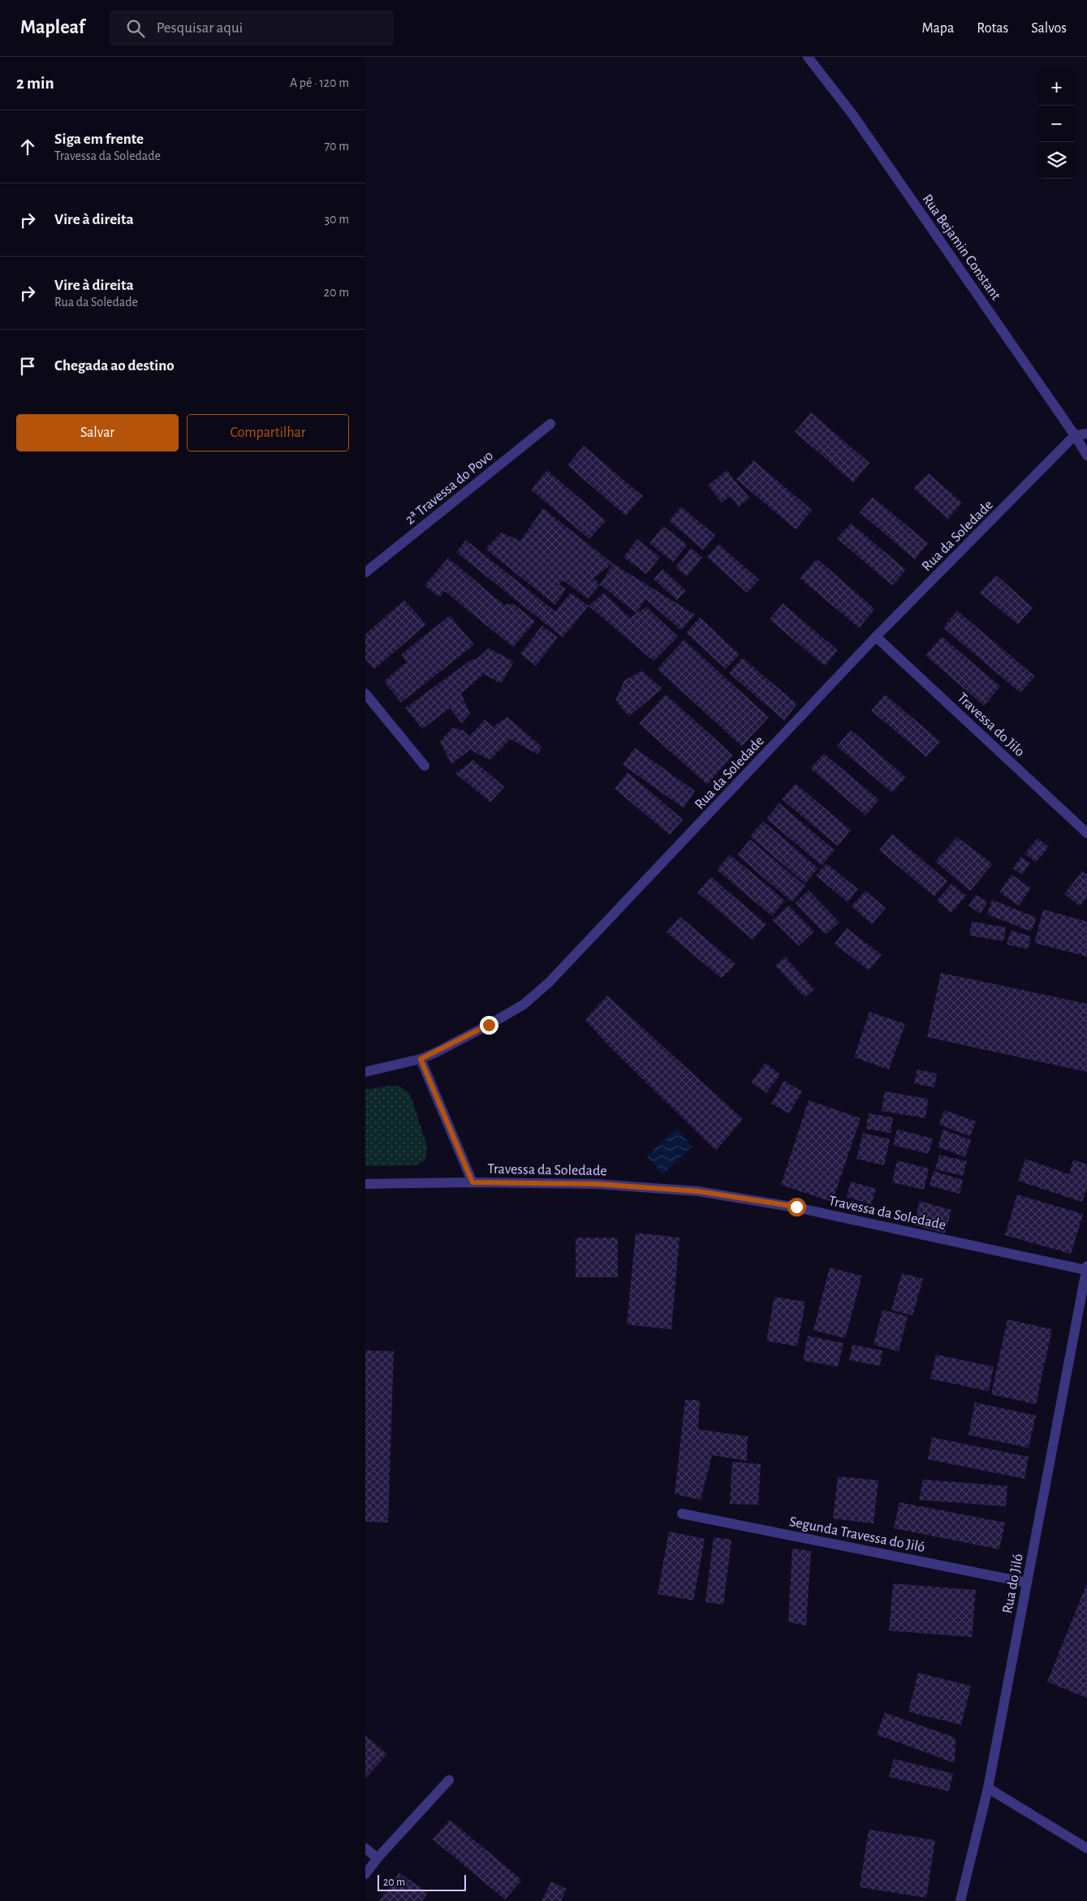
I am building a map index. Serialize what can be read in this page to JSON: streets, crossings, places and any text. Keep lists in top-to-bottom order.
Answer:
{
  "streets": {
    "street": [
      "Rua Bejamin Constant",
      "2ª Travessa do Povo",
      "Rua da Soledade",
      "Travessa do Jilo",
      "Travessa da Soledade",
      "Segunda Travessa do Jiló",
      "Rua do Jiló"
    ]
  },
  "crossings": [
    ["Rua Bejamin Constant", "Rua da Soledade"],
    ["Rua da Soledade", "Travessa do Jilo"],
    ["Travessa da Soledade", "Rua do Jiló"],
    ["Segunda Travessa do Jiló", "Rua do Jiló"]
  ],
  "scale_bar": "20 m",
  "page": {
    "header": "Mapleaf",
    "search": "Pesquisar aqui",
    "nav": ["Mapa", "Rotas", "Salvos"],
    "heading": ["2 min", "A pé · 120 m"],
    "map_buttons": ["+", "−"],
    "list": [
      ["Siga em frente", "Travessa da Soledade", "70 m"],
      ["Vire à direita", "30 m"],
      ["Vire à direita", "Rua da Soledade", "20 m"],
      "Chegada ao destino"
    ],
    "buttons": ["Salvar", "Compartilhar"],
    "scale": "20 m"
  }
}
